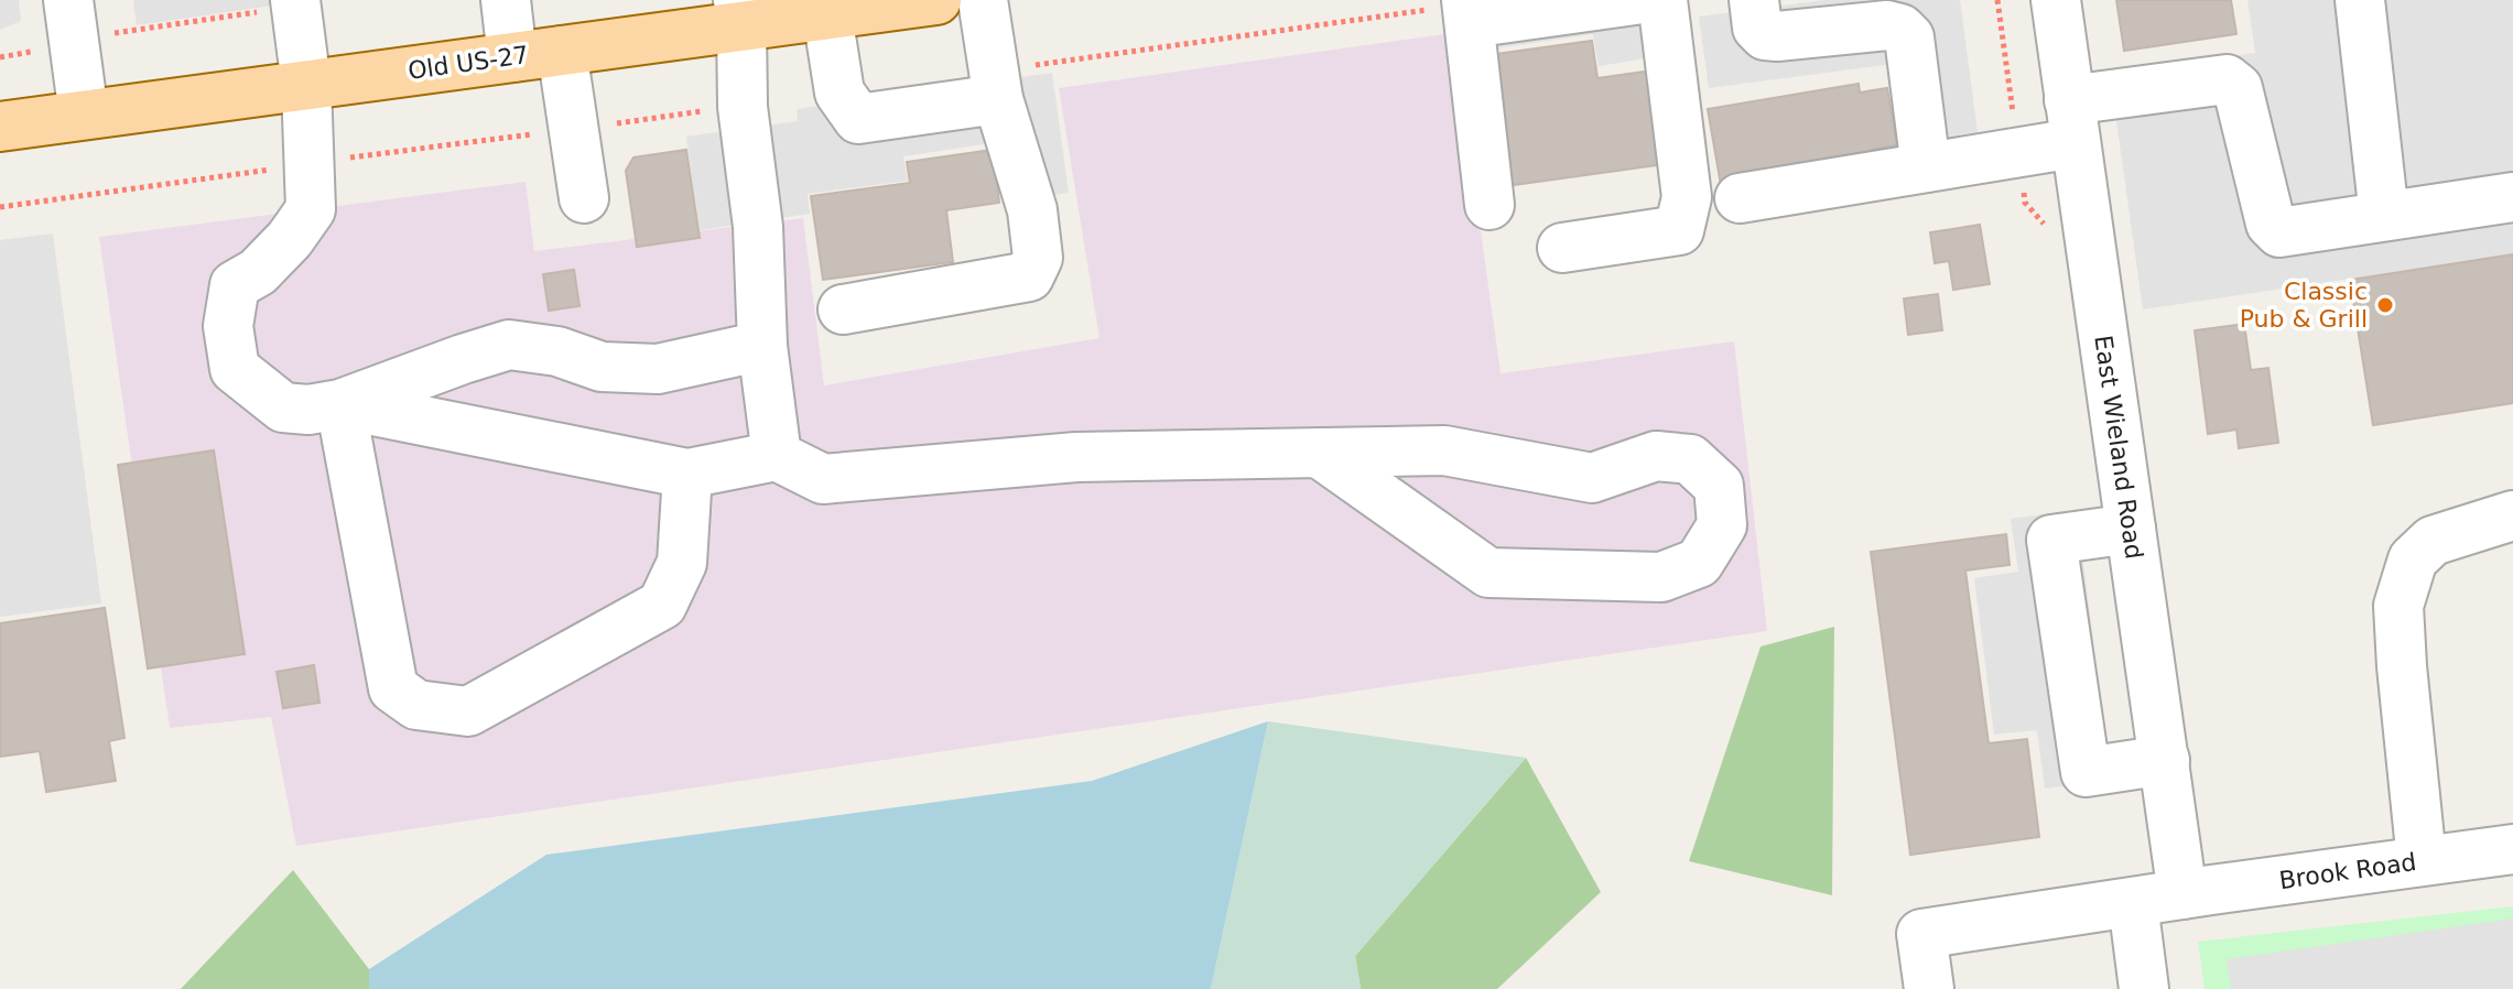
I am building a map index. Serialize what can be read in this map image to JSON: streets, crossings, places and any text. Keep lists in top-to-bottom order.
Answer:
{
  "streets": {
    "main road": ["Old US-27"],
    "street": ["East Wieland Road", "Brook Road"]
  },
  "crossings": [
    ["East Wieland Road", "Brook Road"]
  ],
  "places": ["Classic Pub & Grill"]
}
